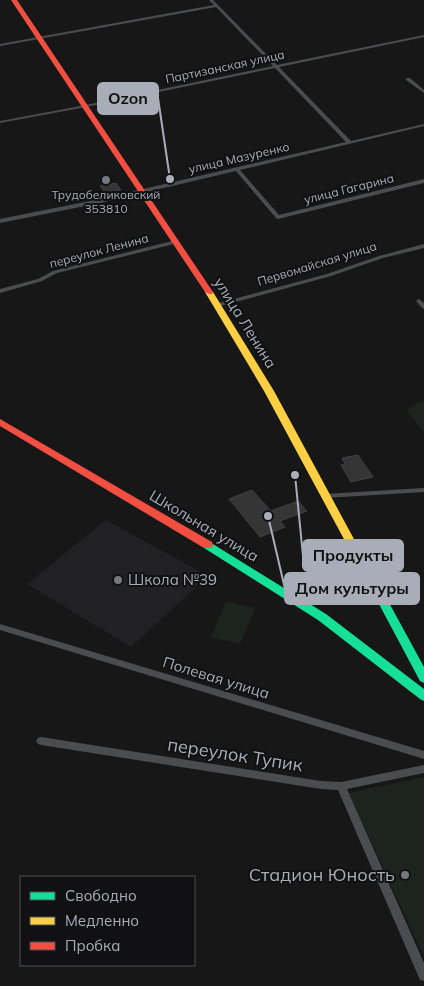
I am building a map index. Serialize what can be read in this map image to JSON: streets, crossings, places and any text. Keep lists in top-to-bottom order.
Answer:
{
  "streets": {
    "street": [
      "Партизанская улица",
      "улица Мазуренко",
      "улица Гагарина",
      "переулок Ленина",
      "Первомайская улица",
      "улица Ленина",
      "Школьная улица",
      "Полевая улица",
      "переулок Тупик"
    ]
  },
  "crossings": [
    ["Партизанская улица", "улица Ленина"],
    ["улица Мазуренко", "улица Гагарина"],
    ["улица Мазуренко", "улица Ленина"],
    ["переулок Ленина", "улица Ленина"],
    ["Первомайская улица", "улица Ленина"]
  ],
  "places": [
    "Ozon",
    "Трудобеликовский 353810",
    "Продукты",
    "Дом культуры",
    "Школа №39",
    "Стадион Юность"
  ],
  "legend": ["Свободно", "Медленно", "Пробка"]
}
